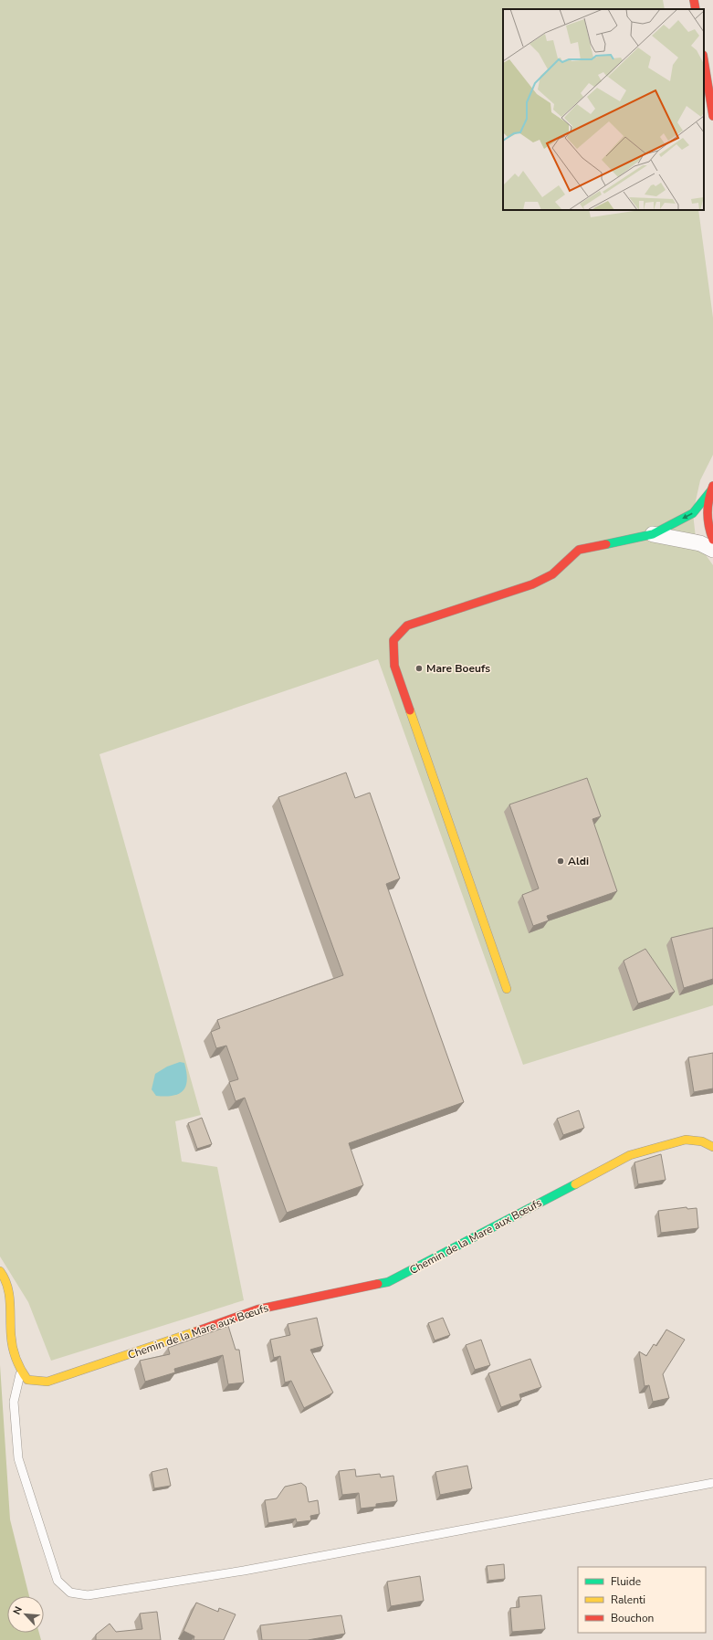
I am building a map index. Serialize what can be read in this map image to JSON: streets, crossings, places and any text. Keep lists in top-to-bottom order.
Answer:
{
  "streets": {
    "street": ["Chemin de la Mare aux Bœufs"]
  },
  "places": ["Mare Boeufs", "Aldi"],
  "legend": ["Fluide", "Ralenti", "Bouchon"],
  "north": "top left"
}
